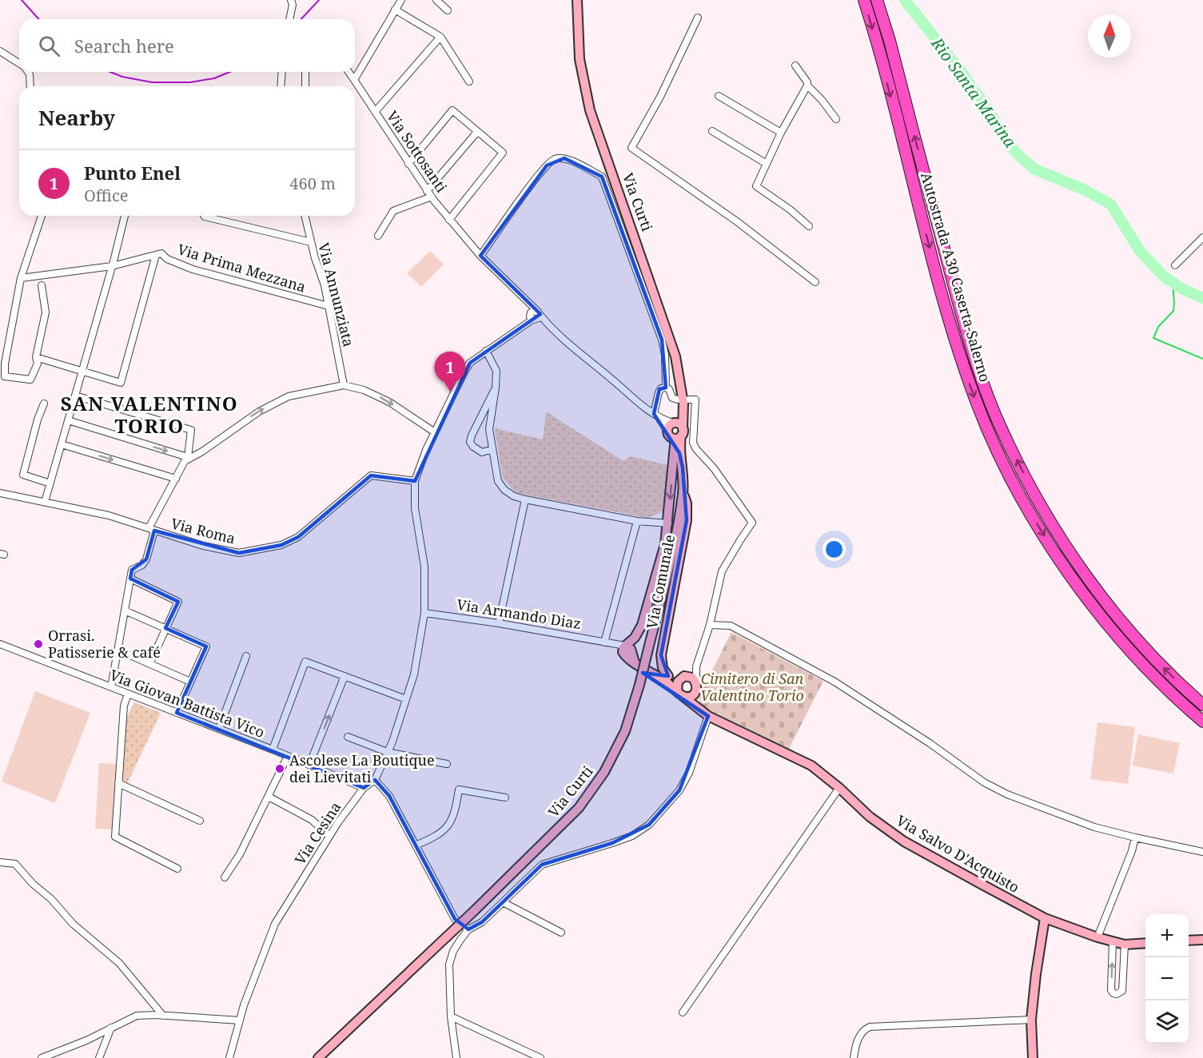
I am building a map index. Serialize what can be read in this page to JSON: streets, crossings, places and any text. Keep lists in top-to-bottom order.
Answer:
{
  "streets": {
    "highway": ["Autostrada A30 Caserta-Salerno"],
    "street": [
      "Via Sottosanti",
      "Via Curti",
      "Via Prima Mezzana",
      "Via Annunziata",
      "Via Roma",
      "Via Comunale",
      "Via Armando Diaz",
      "Via Giovan Battista Vico",
      "Via Cesina",
      "Via Salvo D'Acquisto"
    ]
  },
  "crossings": [
    ["Via Sottosanti", "Via Curti"],
    ["Via Curti", "Via Comunale"],
    ["Via Curti", "Via Armando Diaz"],
    ["Via Prima Mezzana", "Via Annunziata"],
    ["Via Giovan Battista Vico", "Via Cesina"]
  ],
  "districts": ["SAN VALENTINO TORIO"],
  "water": ["Rio Santa Marina"],
  "parks": ["Cimitero di San Valentino Torio"],
  "places": ["Orrasi. Patisserie & café", "Ascolese La Boutique dei Lievitati"],
  "north": "top",
  "page": {
    "search": "Search here",
    "heading": "Nearby",
    "list": [
      {
        "mark": "1",
        "name": "Punto Enel",
        "note": "Office",
        "value": "460 m"
      }
    ],
    "pins": "1",
    "map_buttons": ["+", "−"]
  }
}
